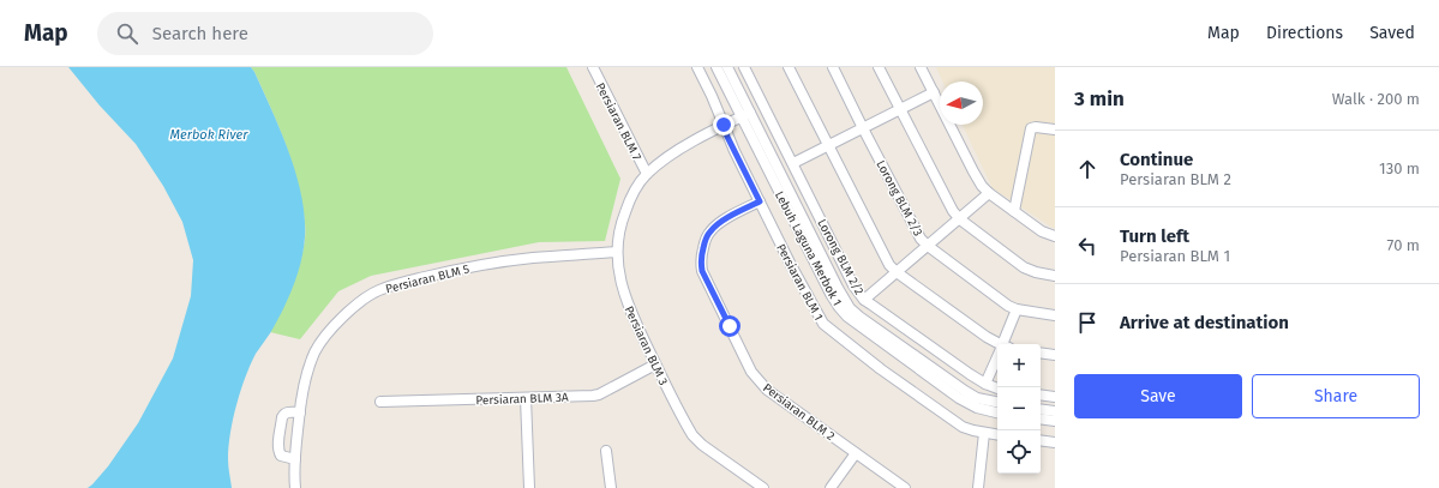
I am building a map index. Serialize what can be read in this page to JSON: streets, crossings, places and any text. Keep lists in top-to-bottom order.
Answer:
{
  "streets": {
    "street": [
      "Persiaran BLM 7",
      "Lorong BLM 2/3",
      "Lebuh Laguna Merbok 1",
      "Lorong BLM 2/2",
      "Persiaran BLM 5",
      "Persiaran BLM 1",
      "Persiaran BLM 3",
      "Persiaran BLM 3A",
      "Persiaran BLM 2"
    ]
  },
  "crossings": [
    ["Persiaran BLM 7", "Persiaran BLM 3"],
    ["Lebuh Laguna Merbok 1", "Persiaran BLM 3"],
    ["Persiaran BLM 5", "Persiaran BLM 3"],
    ["Persiaran BLM 1", "Persiaran BLM 3"],
    ["Persiaran BLM 1", "Persiaran BLM 2"],
    ["Persiaran BLM 3", "Persiaran BLM 3A"]
  ],
  "water": ["Merbok River"],
  "north": "left",
  "page": {
    "header": "Map",
    "search": "Search here",
    "nav": ["Map", "Directions", "Saved"],
    "heading": ["3 min", "Walk · 200 m"],
    "list": [
      ["Continue", "Persiaran BLM 2", "130 m"],
      ["Turn left", "Persiaran BLM 1", "70 m"],
      "Arrive at destination"
    ],
    "map_buttons": ["+", "−"],
    "buttons": ["Save", "Share"]
  }
}
